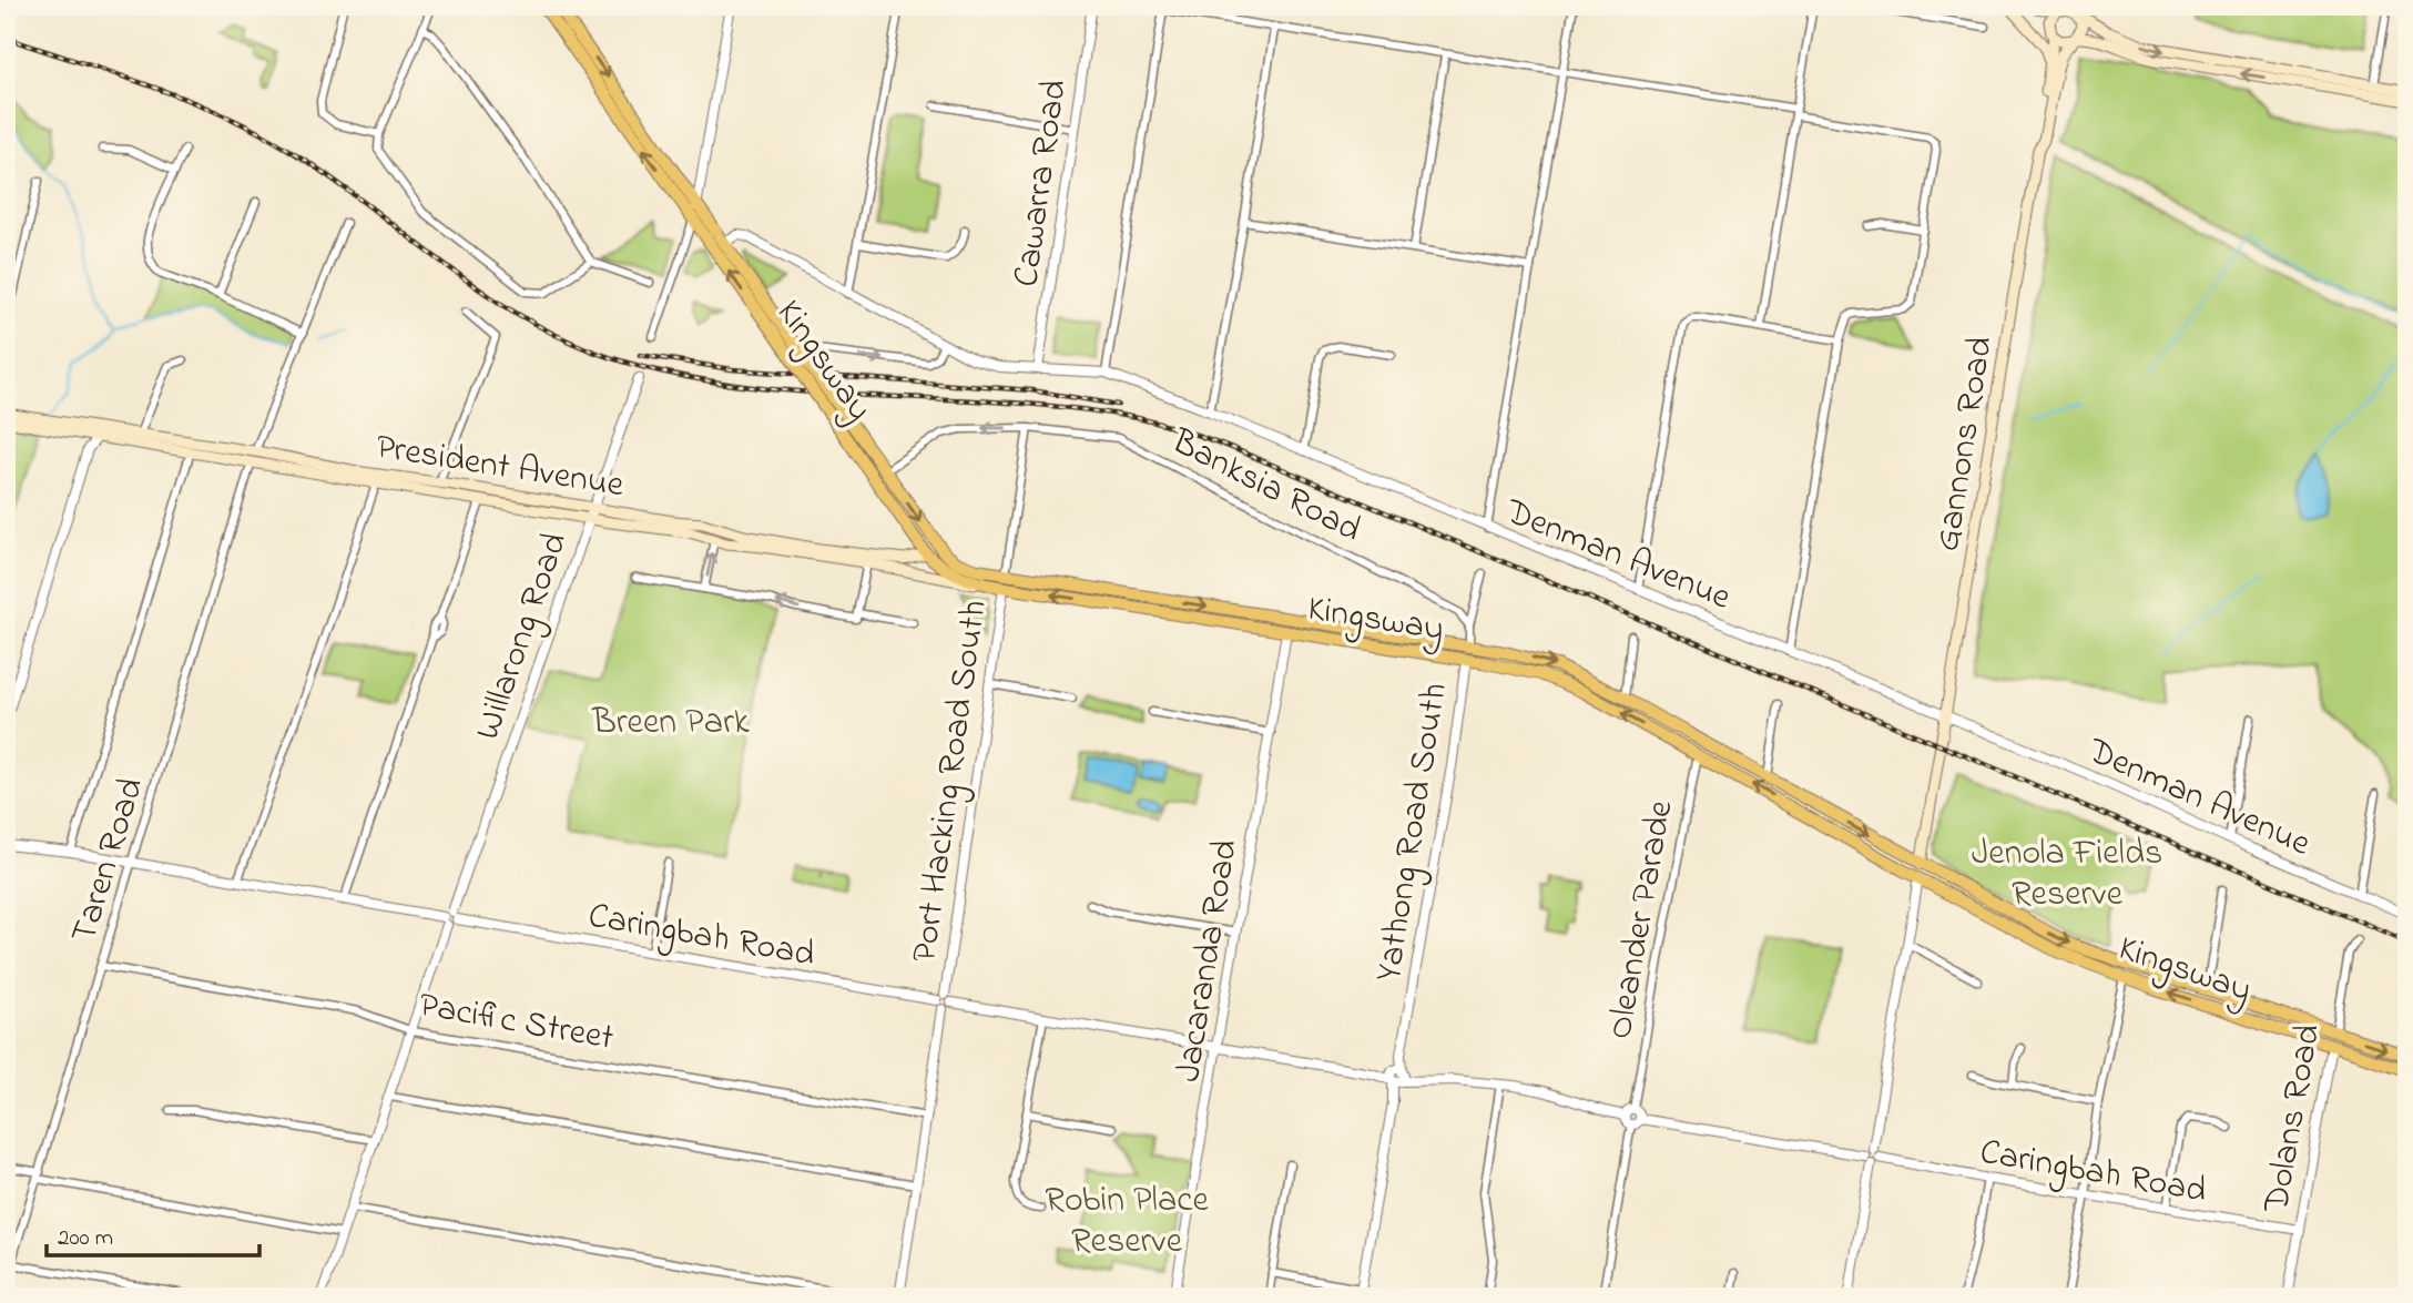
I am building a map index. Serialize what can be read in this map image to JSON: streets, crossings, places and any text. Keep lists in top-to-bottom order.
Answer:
{
  "streets": {
    "main road": [
      "Kingsway",
      "Gannons Road",
      "President Avenue",
      "Port Hacking Road South",
      "Yathong Road South",
      "Oleander Parade",
      "Dolans Road"
    ],
    "street": [
      "Cawarra Road",
      "Banksia Road",
      "Denman Avenue",
      "Willarong Road",
      "Taren Road",
      "Caringbah Road",
      "Jacaranda Road",
      "Pacific Street"
    ]
  },
  "crossings": [
    ["Cawarra Road", "Denman Avenue"],
    ["Kingsway", "Gannons Road"],
    ["Kingsway", "President Avenue"],
    ["Kingsway", "Banksia Road"],
    ["Kingsway", "Port Hacking Road South"],
    ["Kingsway", "Yathong Road South"],
    ["Kingsway", "Oleander Parade"],
    ["Kingsway", "Jacaranda Road"],
    ["Kingsway", "Dolans Road"],
    ["Gannons Road", "Denman Avenue"],
    ["President Avenue", "Willarong Road"],
    ["President Avenue", "Port Hacking Road South"],
    ["President Avenue", "Taren Road"],
    ["Banksia Road", "Yathong Road South"],
    ["Willarong Road", "Caringbah Road"],
    ["Willarong Road", "Pacific Street"],
    ["Port Hacking Road South", "Caringbah Road"],
    ["Port Hacking Road South", "Pacific Street"],
    ["Yathong Road South", "Caringbah Road"],
    ["Taren Road", "Caringbah Road"],
    ["Taren Road", "Pacific Street"],
    ["Oleander Parade", "Caringbah Road"],
    ["Caringbah Road", "Jacaranda Road"],
    ["Caringbah Road", "Dolans Road"]
  ],
  "parks": ["Breen Park", "Jenola Fields Reserve", "Robin Place Reserve"],
  "scale_bar": "200 m"
}
